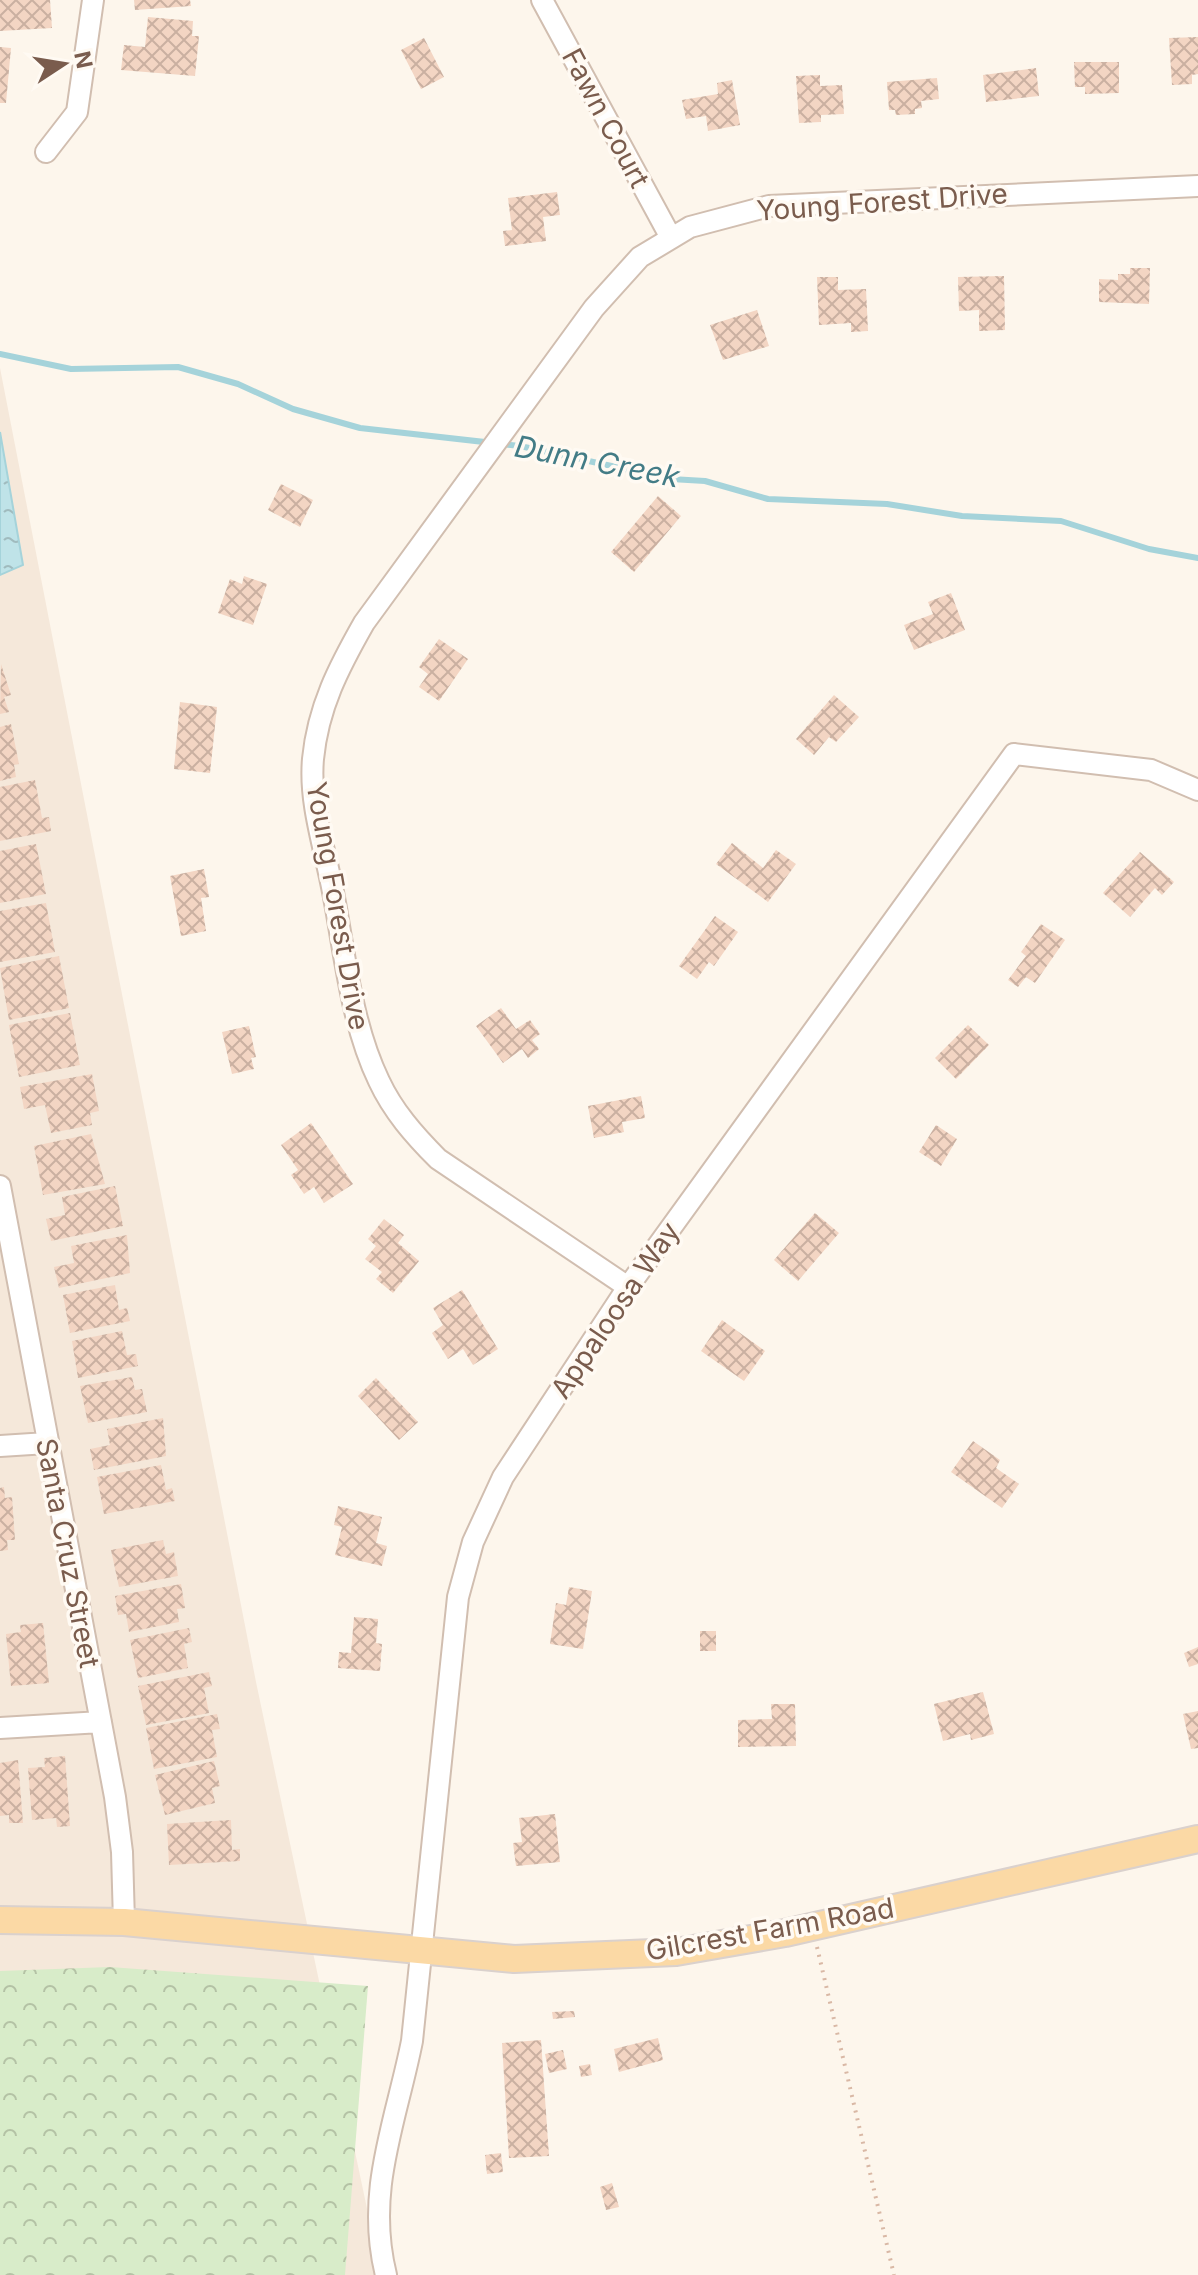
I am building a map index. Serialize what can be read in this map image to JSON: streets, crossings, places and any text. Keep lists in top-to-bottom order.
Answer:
{
  "streets": {
    "main road": ["Gilcrest Farm Road"],
    "street": [
      "Fawn Court",
      "Young Forest Drive",
      "Appaloosa Way",
      "Santa Cruz Street"
    ]
  },
  "crossings": [
    ["Fawn Court", "Young Forest Drive"],
    ["Young Forest Drive", "Appaloosa Way"],
    ["Appaloosa Way", "Gilcrest Farm Road"],
    ["Santa Cruz Street", "Gilcrest Farm Road"]
  ],
  "water": ["Dunn Creek"],
  "north": "right"
}
